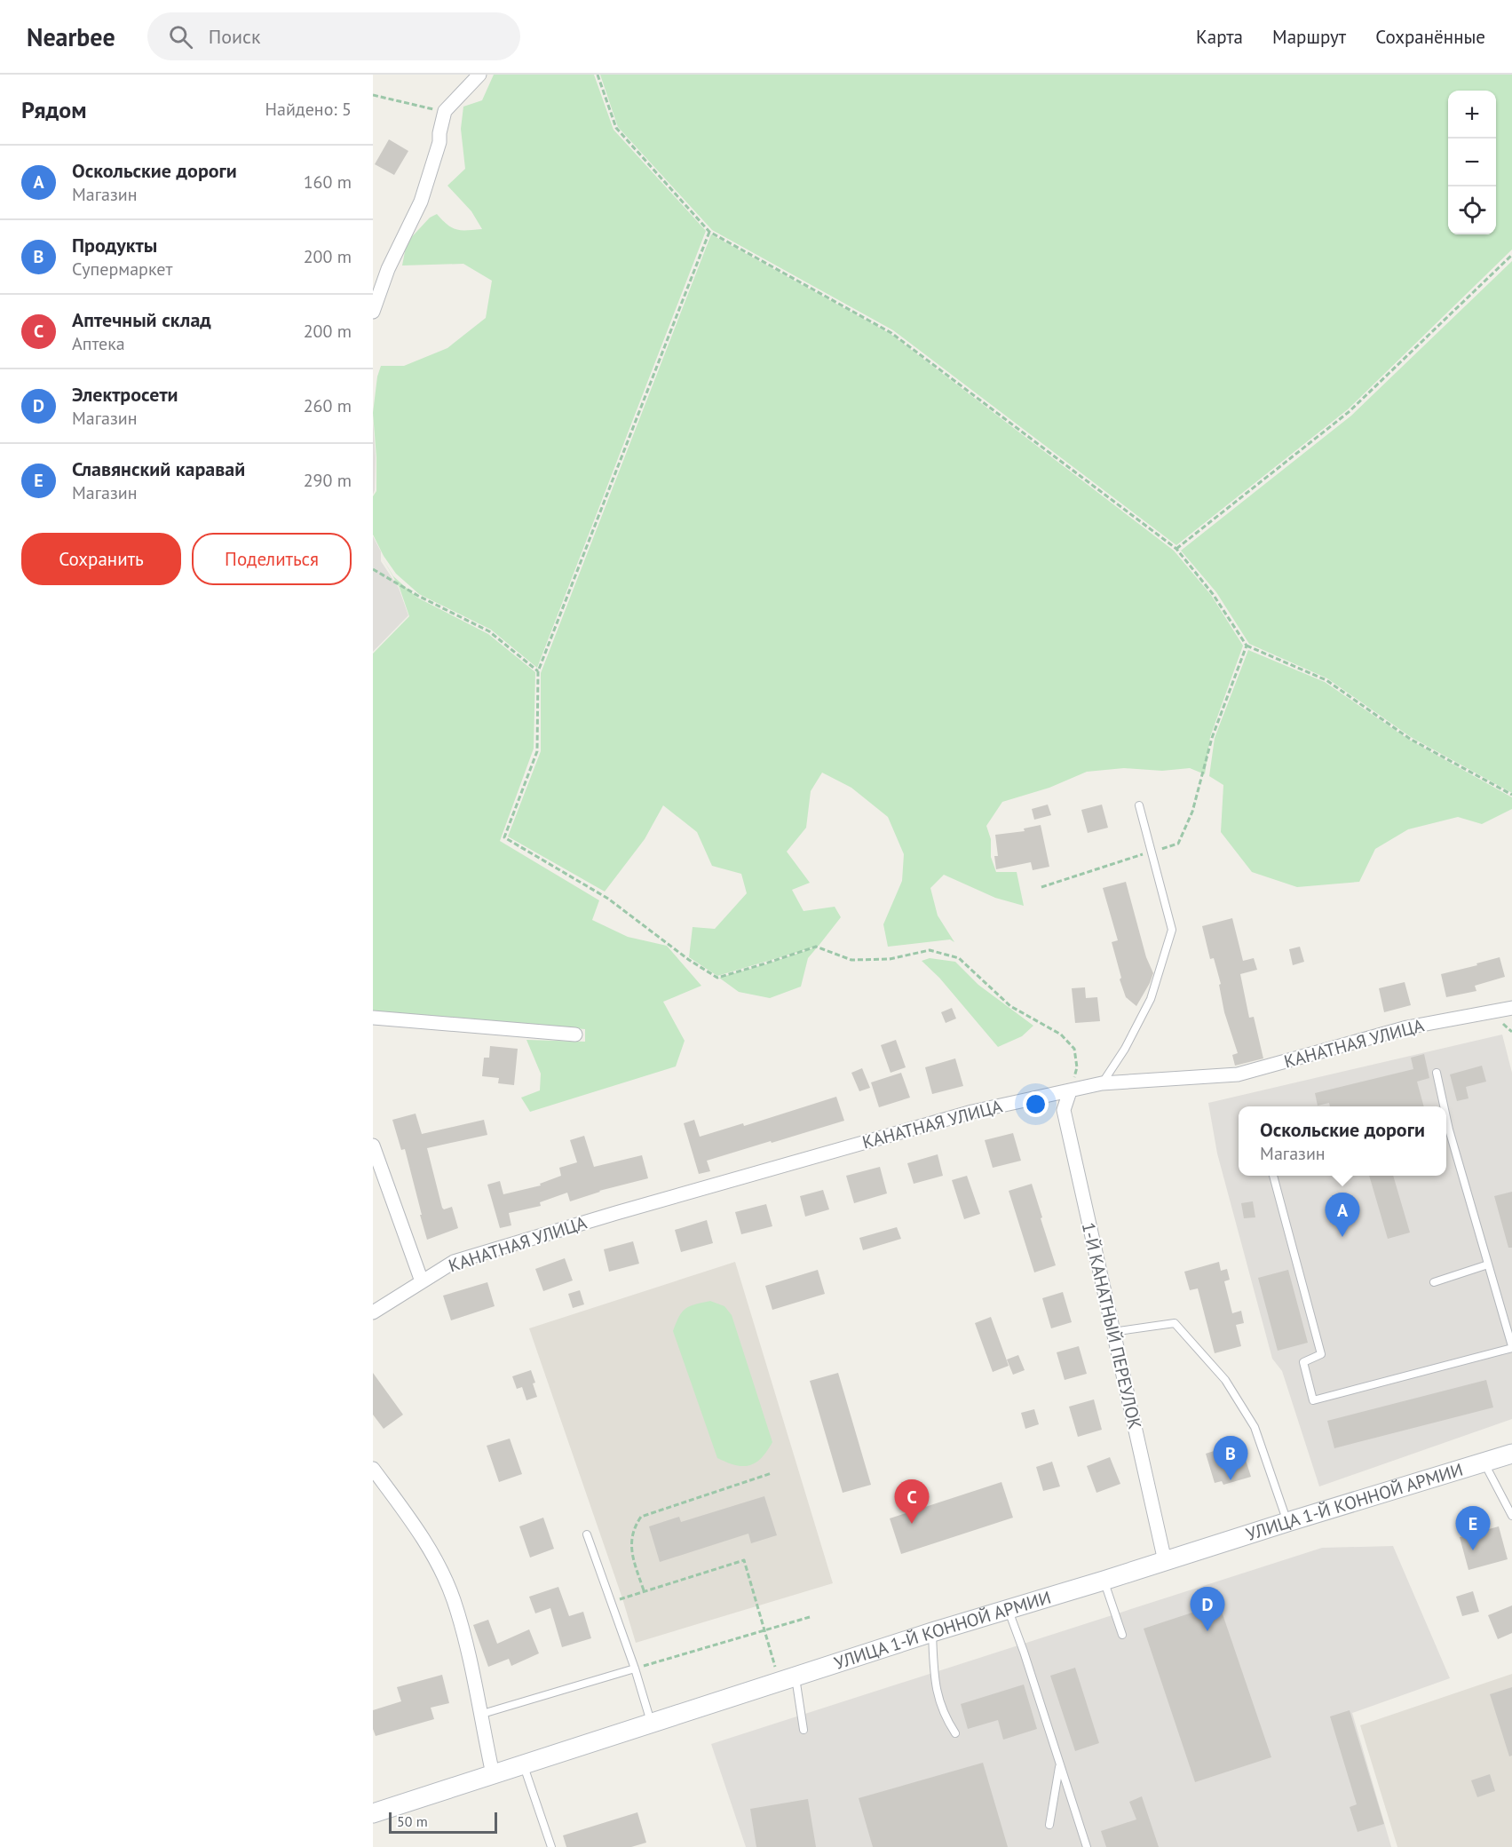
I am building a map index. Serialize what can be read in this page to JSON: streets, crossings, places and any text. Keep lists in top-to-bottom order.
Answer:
{
  "streets": {
    "main road": ["УЛИЦА 1-Й КОННОЙ АРМИИ"],
    "street": ["КАНАТНАЯ УЛИЦА", "1-Й КАНАТНЫЙ ПЕРЕУЛОК"]
  },
  "crossings": [
    ["КАНАТНАЯ УЛИЦА", "1-Й КАНАТНЫЙ ПЕРЕУЛОК"],
    ["1-Й КАНАТНЫЙ ПЕРЕУЛОК", "УЛИЦА 1-Й КОННОЙ АРМИИ"]
  ],
  "scale_bar": "50 m",
  "page": {
    "header": "Nearbee",
    "search": "Поиск",
    "nav": ["Карта", "Маршрут", "Сохранённые"],
    "heading": ["Рядом", "Найдено: 5"],
    "map_buttons": ["+", "−"],
    "list": [
      {
        "mark": "A",
        "name": "Оскольские дороги",
        "note": "Магазин",
        "value": "160 m"
      },
      {
        "mark": "B",
        "name": "Продукты",
        "note": "Супермаркет",
        "value": "200 m"
      },
      {
        "mark": "C",
        "name": "Аптечный склад",
        "note": "Аптека",
        "value": "200 m"
      },
      {
        "mark": "D",
        "name": "Электросети",
        "note": "Магазин",
        "value": "260 m"
      },
      {
        "mark": "E",
        "name": "Славянский каравай",
        "note": "Магазин",
        "value": "290 m"
      }
    ],
    "buttons": ["Сохранить", "Поделиться"],
    "popup": ["Оскольские дороги", "Магазин"],
    "pins": [
      "A",
      "B",
      "C",
      "E",
      "D"
    ],
    "scale": "50 m"
  }
}
